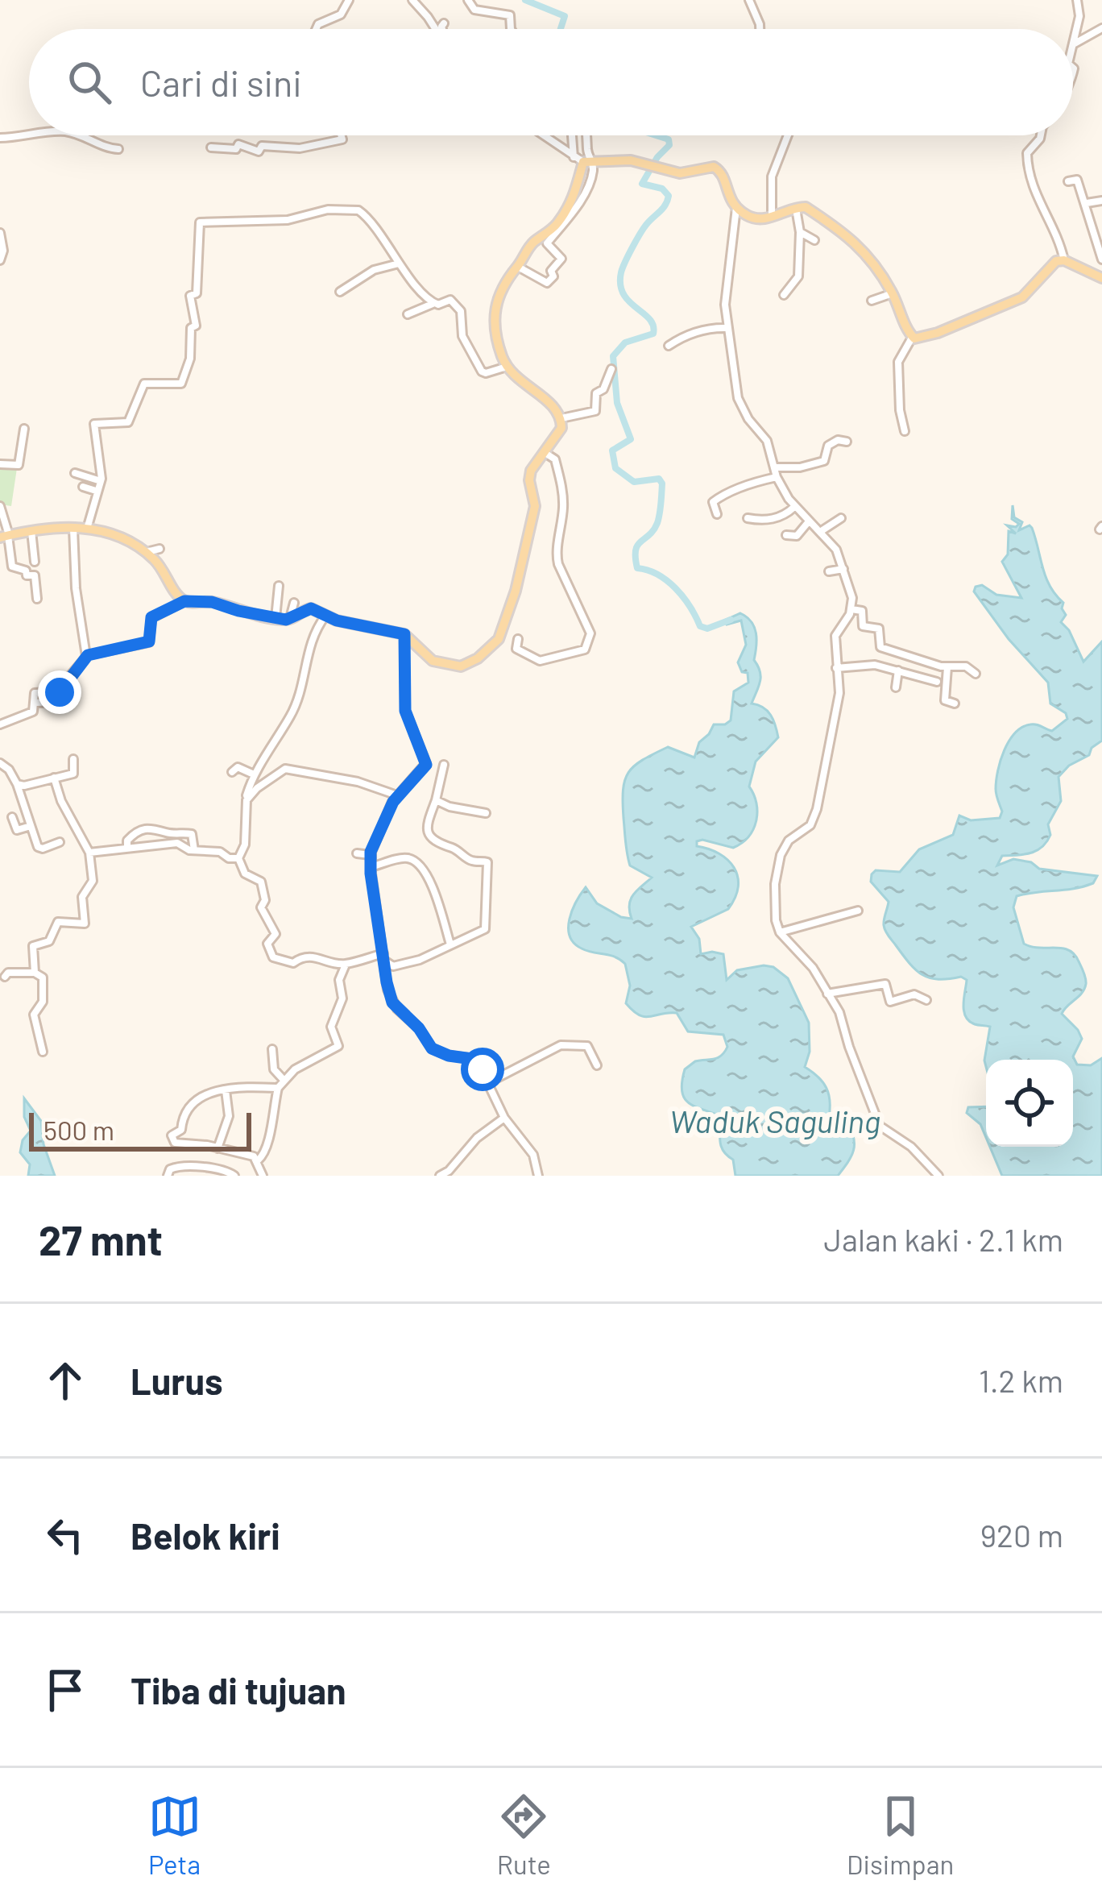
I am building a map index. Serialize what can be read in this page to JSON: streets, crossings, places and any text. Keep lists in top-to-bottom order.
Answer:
{
  "water": ["Waduk Saguling"],
  "scale_bar": "500 m",
  "page": {
    "search": "Cari di sini",
    "scale": "500 m",
    "heading": ["27 mnt", "Jalan kaki · 2.1 km"],
    "list": [
      ["Lurus", "1.2 km"],
      ["Belok kiri", "920 m"],
      "Tiba di tujuan"
    ],
    "nav": ["Peta", "Rute", "Disimpan"]
  }
}
